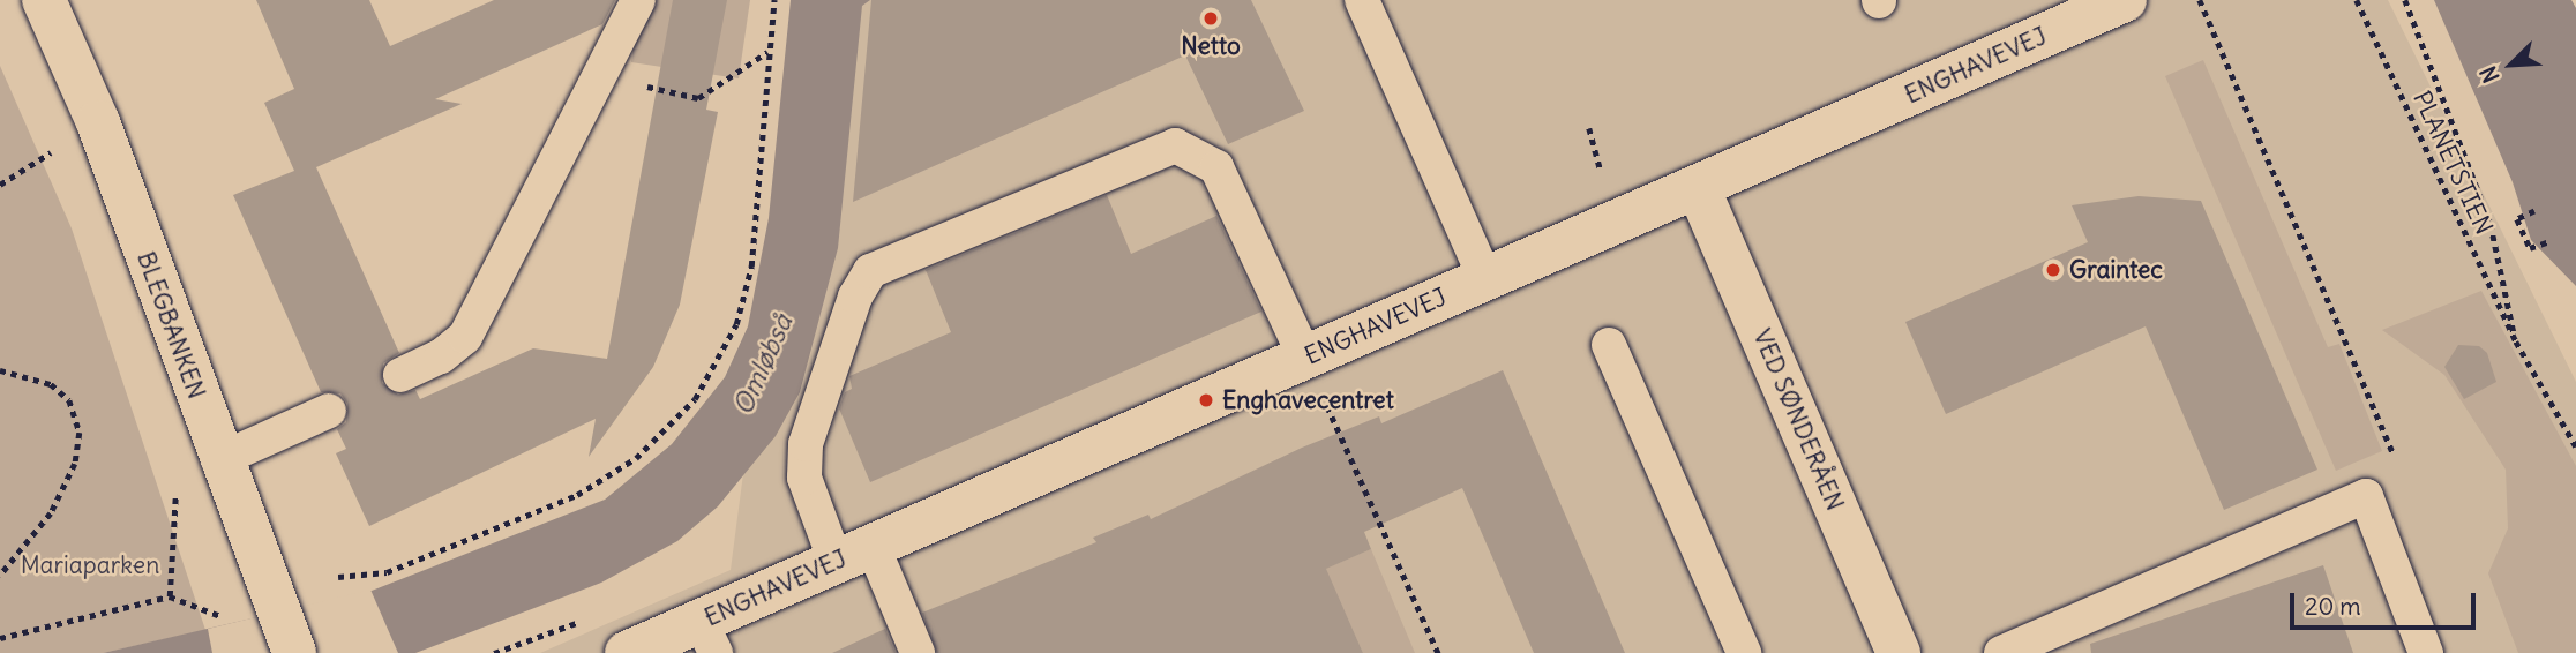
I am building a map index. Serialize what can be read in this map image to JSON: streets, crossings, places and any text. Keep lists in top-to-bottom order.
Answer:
{
  "streets": {
    "main road": ["ENGHAVEVEJ", "BLEGBANKEN", "VED SØNDERÅEN"],
    "path": ["PLANETSTIEN"]
  },
  "crossings": [
    ["ENGHAVEVEJ", "VED SØNDERÅEN"]
  ],
  "water": ["Omløbså"],
  "parks": ["Mariaparken"],
  "places": ["Netto", "Graintec", "Enghavecentret"],
  "scale_bar": "20 m",
  "north": "bottom left"
}
